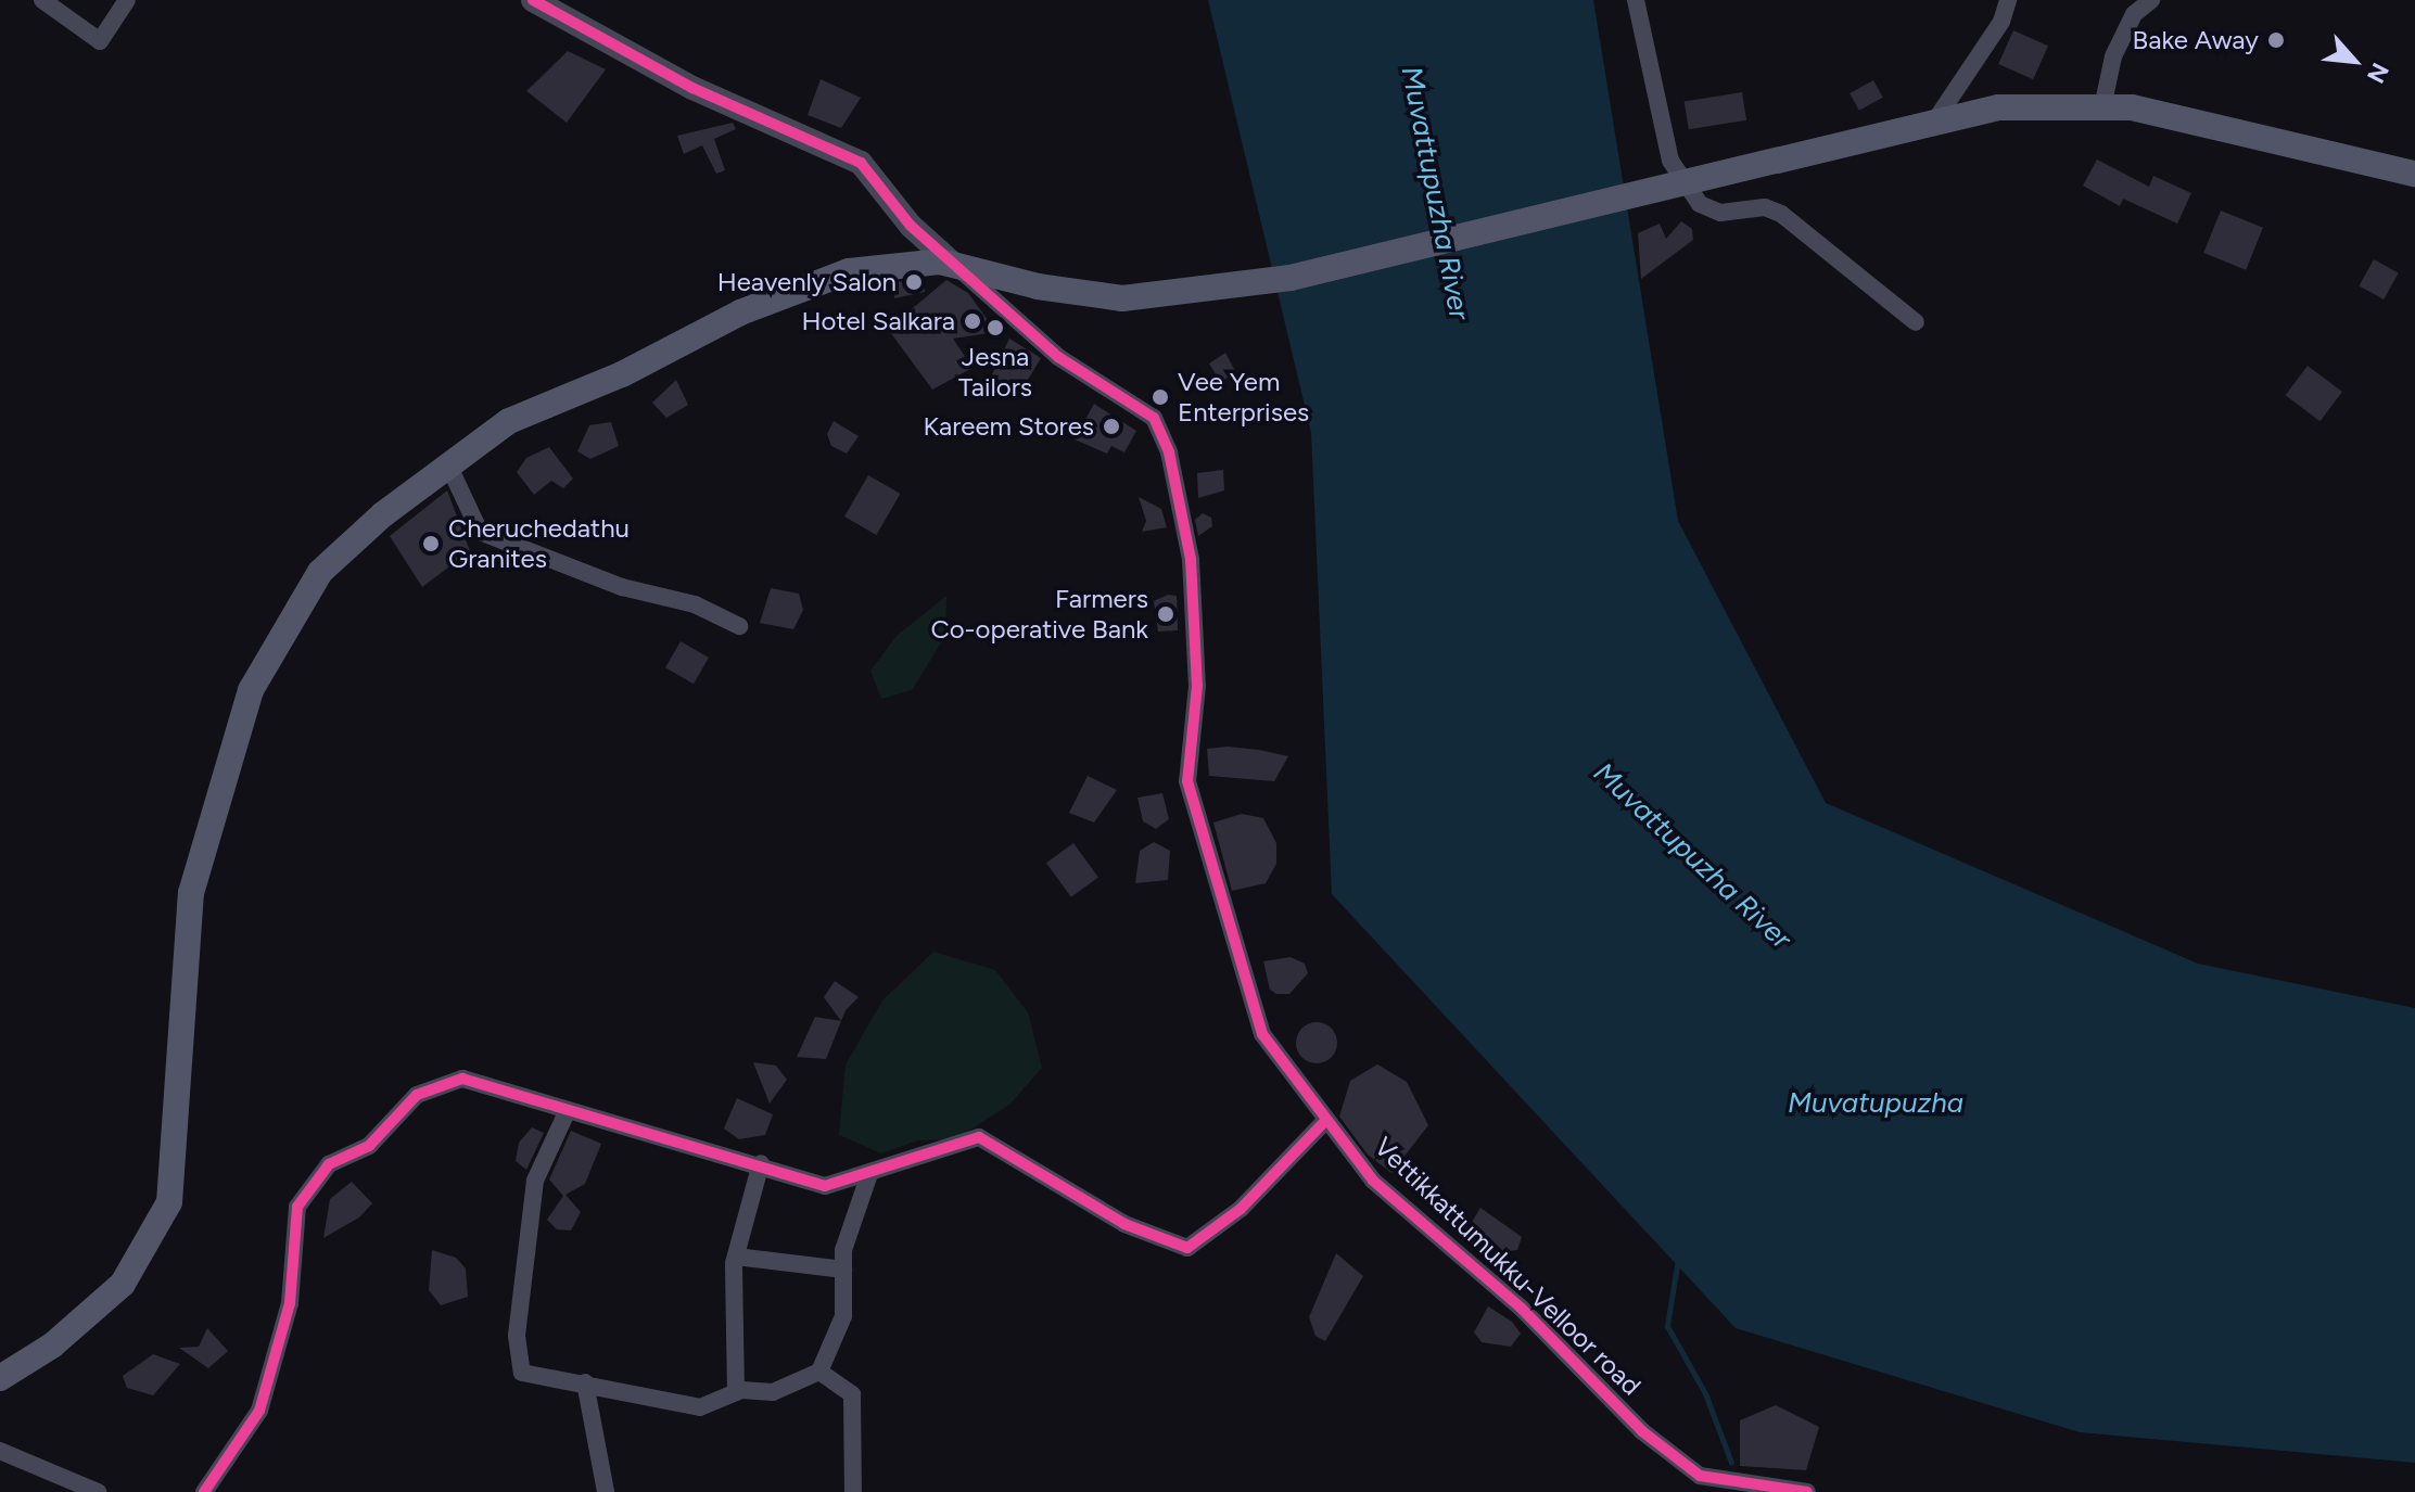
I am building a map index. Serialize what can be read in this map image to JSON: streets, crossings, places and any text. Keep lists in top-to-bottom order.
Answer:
{
  "streets": {
    "street": ["Vettikkattumukku-Velloor road"]
  },
  "water": ["Muvattupuzha River", "Muvatupuzha"],
  "places": [
    "Bake Away",
    "Heavenly Salon",
    "Hotel Salkara",
    "Jesna Tailors",
    "Vee Yem Enterprises",
    "Kareem Stores",
    "Cheruchedathu Granites",
    "Farmers Co-operative Bank"
  ],
  "north": "bottom right"
}
